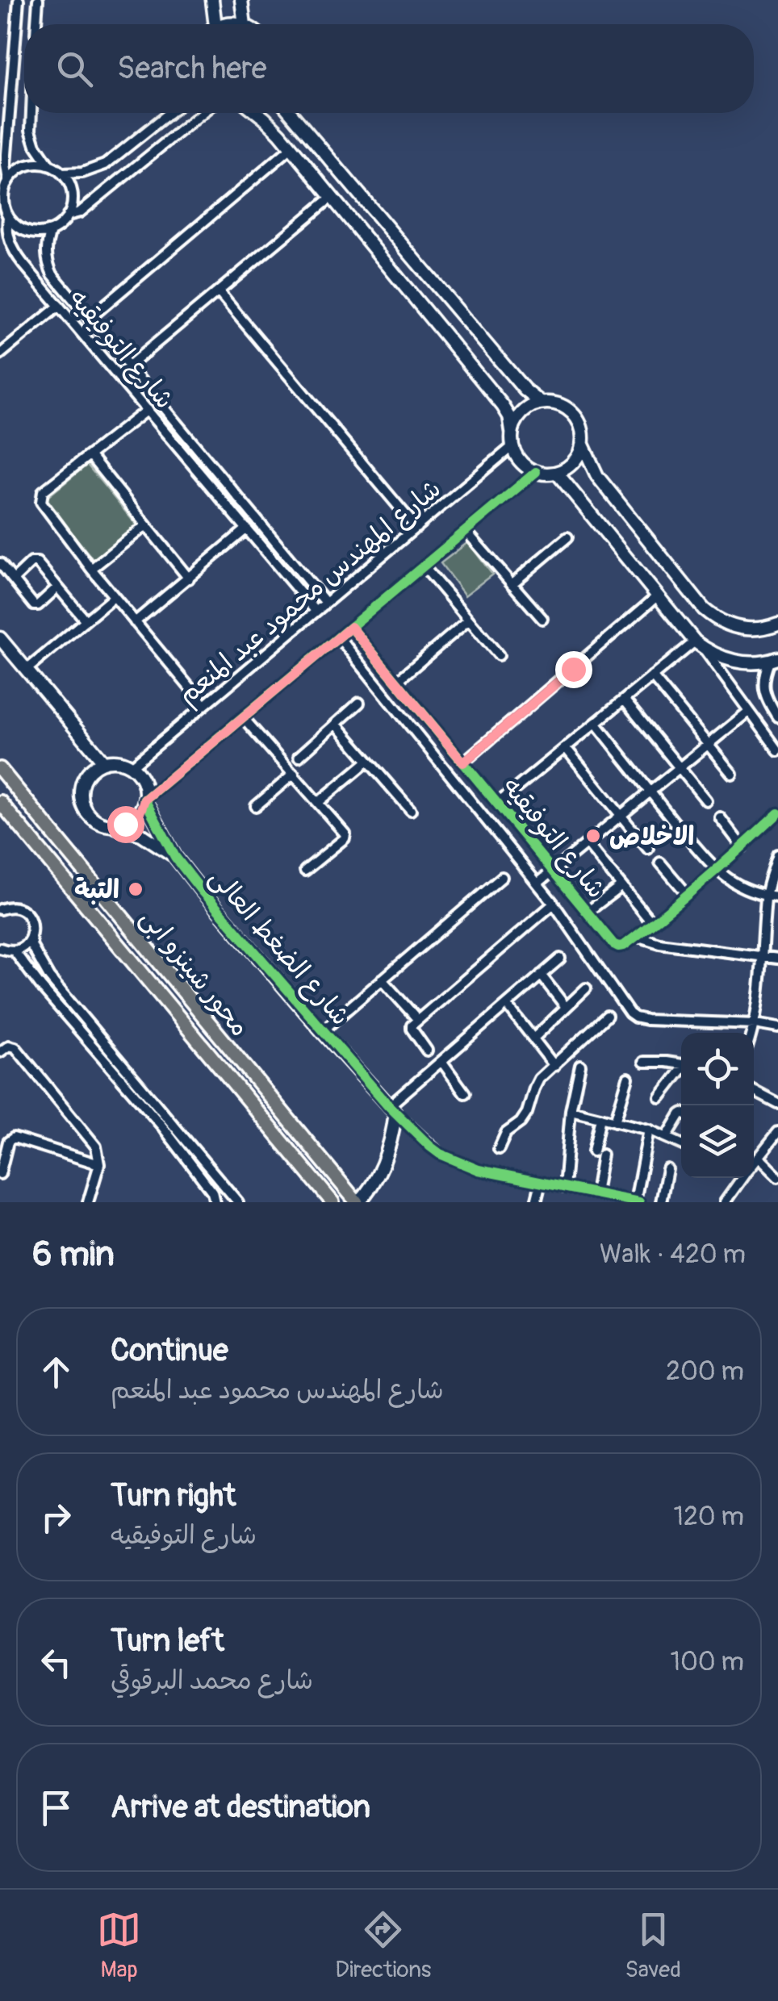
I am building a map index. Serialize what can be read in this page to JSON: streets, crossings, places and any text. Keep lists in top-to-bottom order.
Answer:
{
  "streets": {
    "main road": ["محور شينزو ابى"],
    "street": ["شارع التوفيقيه", "شارع المهندس محمود عبد المنعم", "شارع الضغط العالى"]
  },
  "crossings": [
    ["شارع التوفيقيه", "شارع المهندس محمود عبد المنعم"],
    ["شارع المهندس محمود عبد المنعم", "شارع الضغط العالى"]
  ],
  "places": ["الاخلاص", "التبة"],
  "page": {
    "search": "Search here",
    "heading": ["6 min", "Walk · 420 m"],
    "list": [
      ["Continue", "شارع المهندس محمود عبد المنعم", "200 m"],
      ["Turn right", "شارع التوفيقيه", "120 m"],
      ["Turn left", "شارع محمد البرقوقي", "100 m"],
      "Arrive at destination"
    ],
    "nav": ["Map", "Directions", "Saved"]
  }
}
